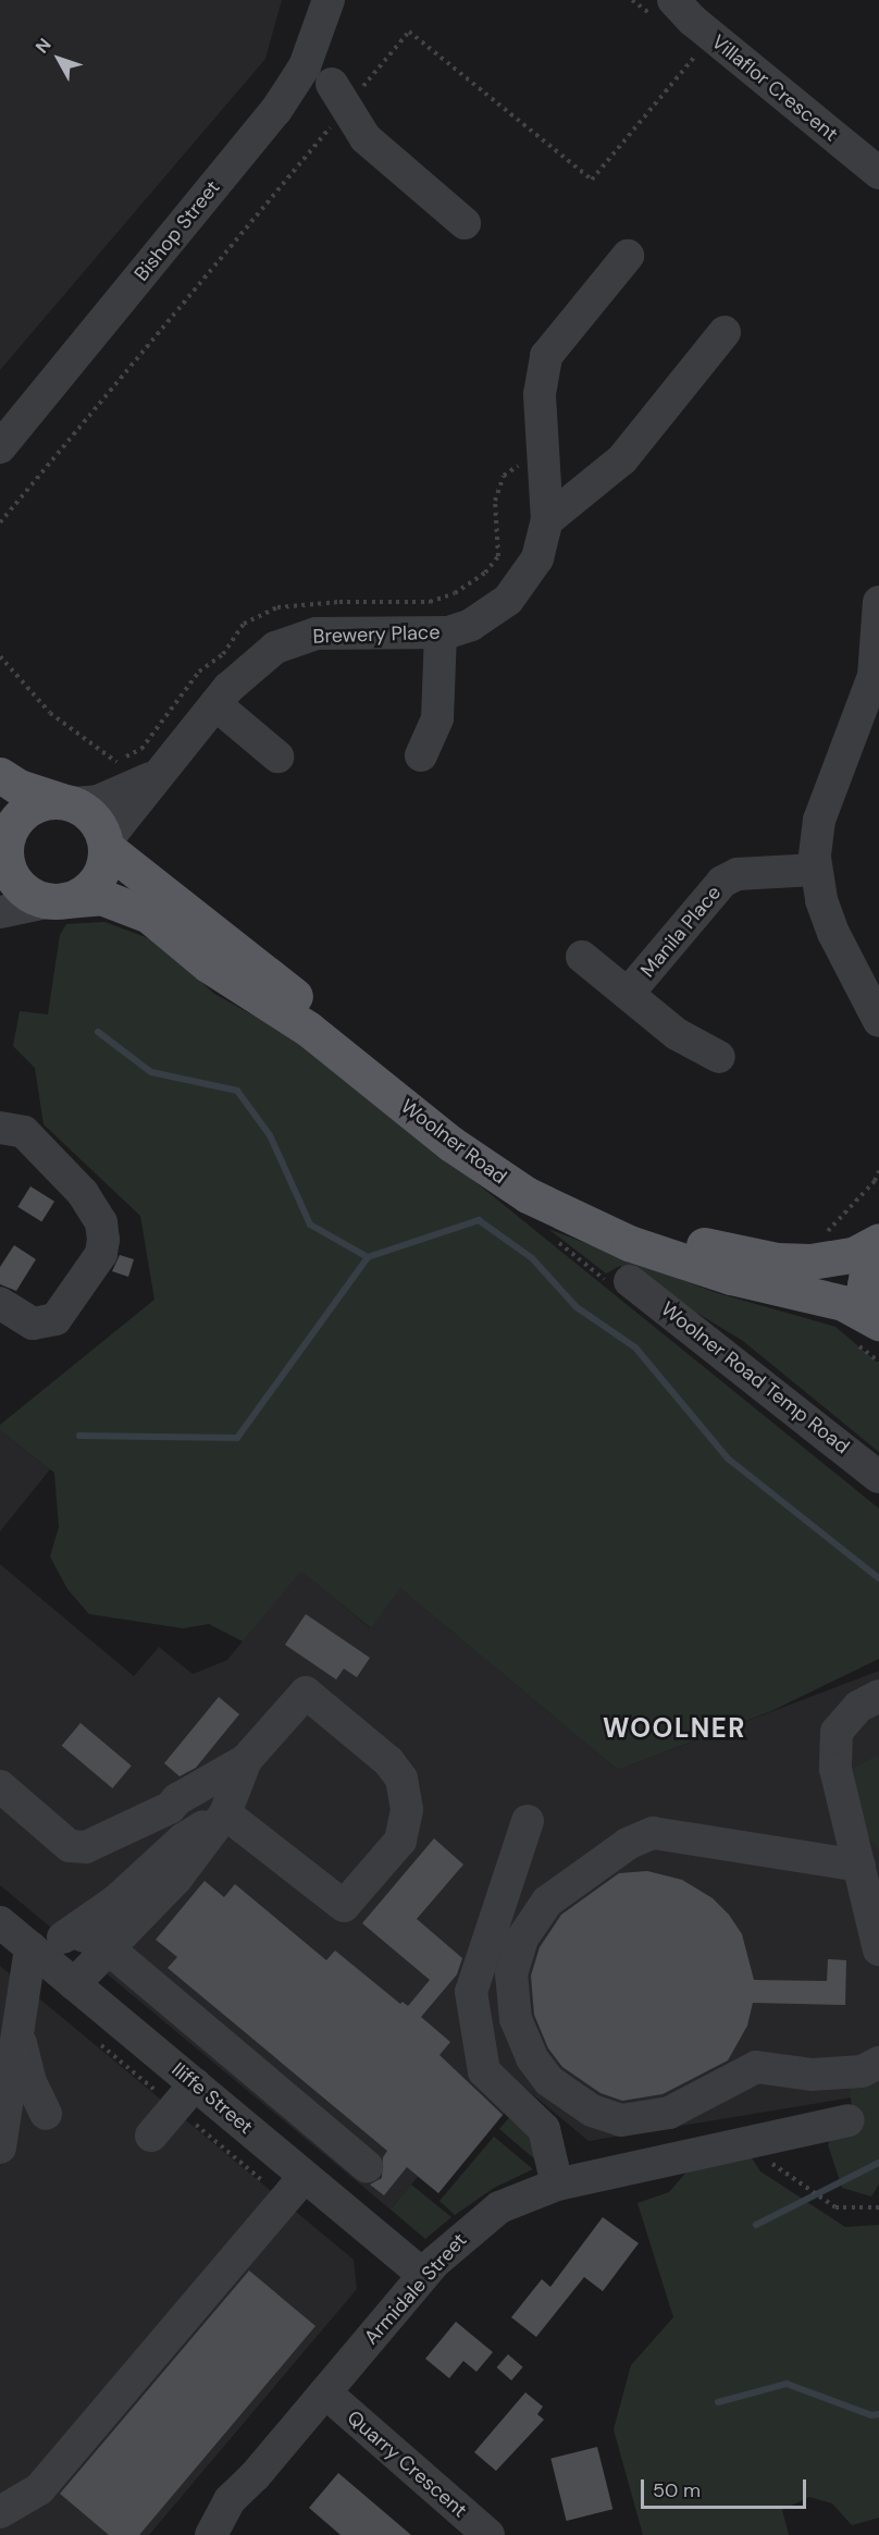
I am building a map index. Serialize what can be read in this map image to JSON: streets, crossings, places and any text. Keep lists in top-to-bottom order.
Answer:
{
  "streets": {
    "main road": ["Woolner Road"],
    "street": [
      "Villaflor Crescent",
      "Bishop Street",
      "Brewery Place",
      "Manila Place",
      "Woolner Road Temp Road",
      "Iliffe Street",
      "Armidale Street",
      "Quarry Crescent"
    ]
  },
  "crossings": [
    ["Brewery Place", "Woolner Road"],
    ["Iliffe Street", "Armidale Street"],
    ["Armidale Street", "Quarry Crescent"]
  ],
  "districts": ["WOOLNER"],
  "scale_bar": "50 m",
  "north": "top left"
}
